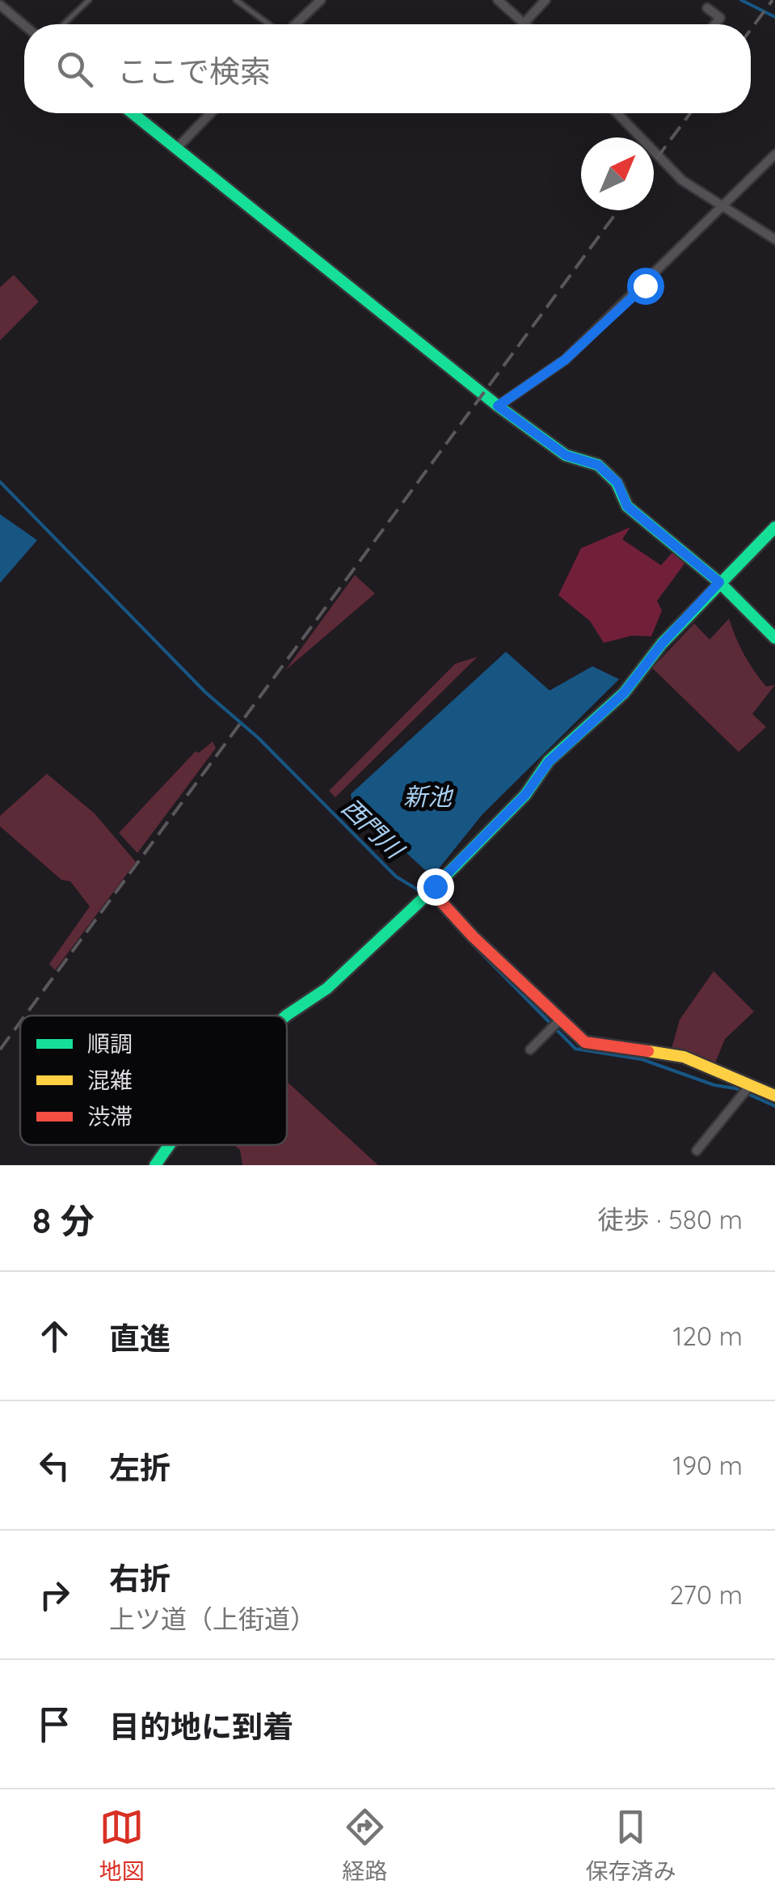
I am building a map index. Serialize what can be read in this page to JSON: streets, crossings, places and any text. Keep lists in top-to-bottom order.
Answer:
{
  "water": ["新池", "西門川"],
  "legend": ["順調", "混雑", "渋滞"],
  "north": "top right",
  "page": {
    "search": "ここで検索",
    "heading": ["8 分", "徒歩 · 580 m"],
    "list": [
      ["直進", "120 m"],
      ["左折", "190 m"],
      ["右折", "上ツ道（上街道）", "270 m"],
      "目的地に到着"
    ],
    "nav": ["地図", "経路", "保存済み"]
  }
}
